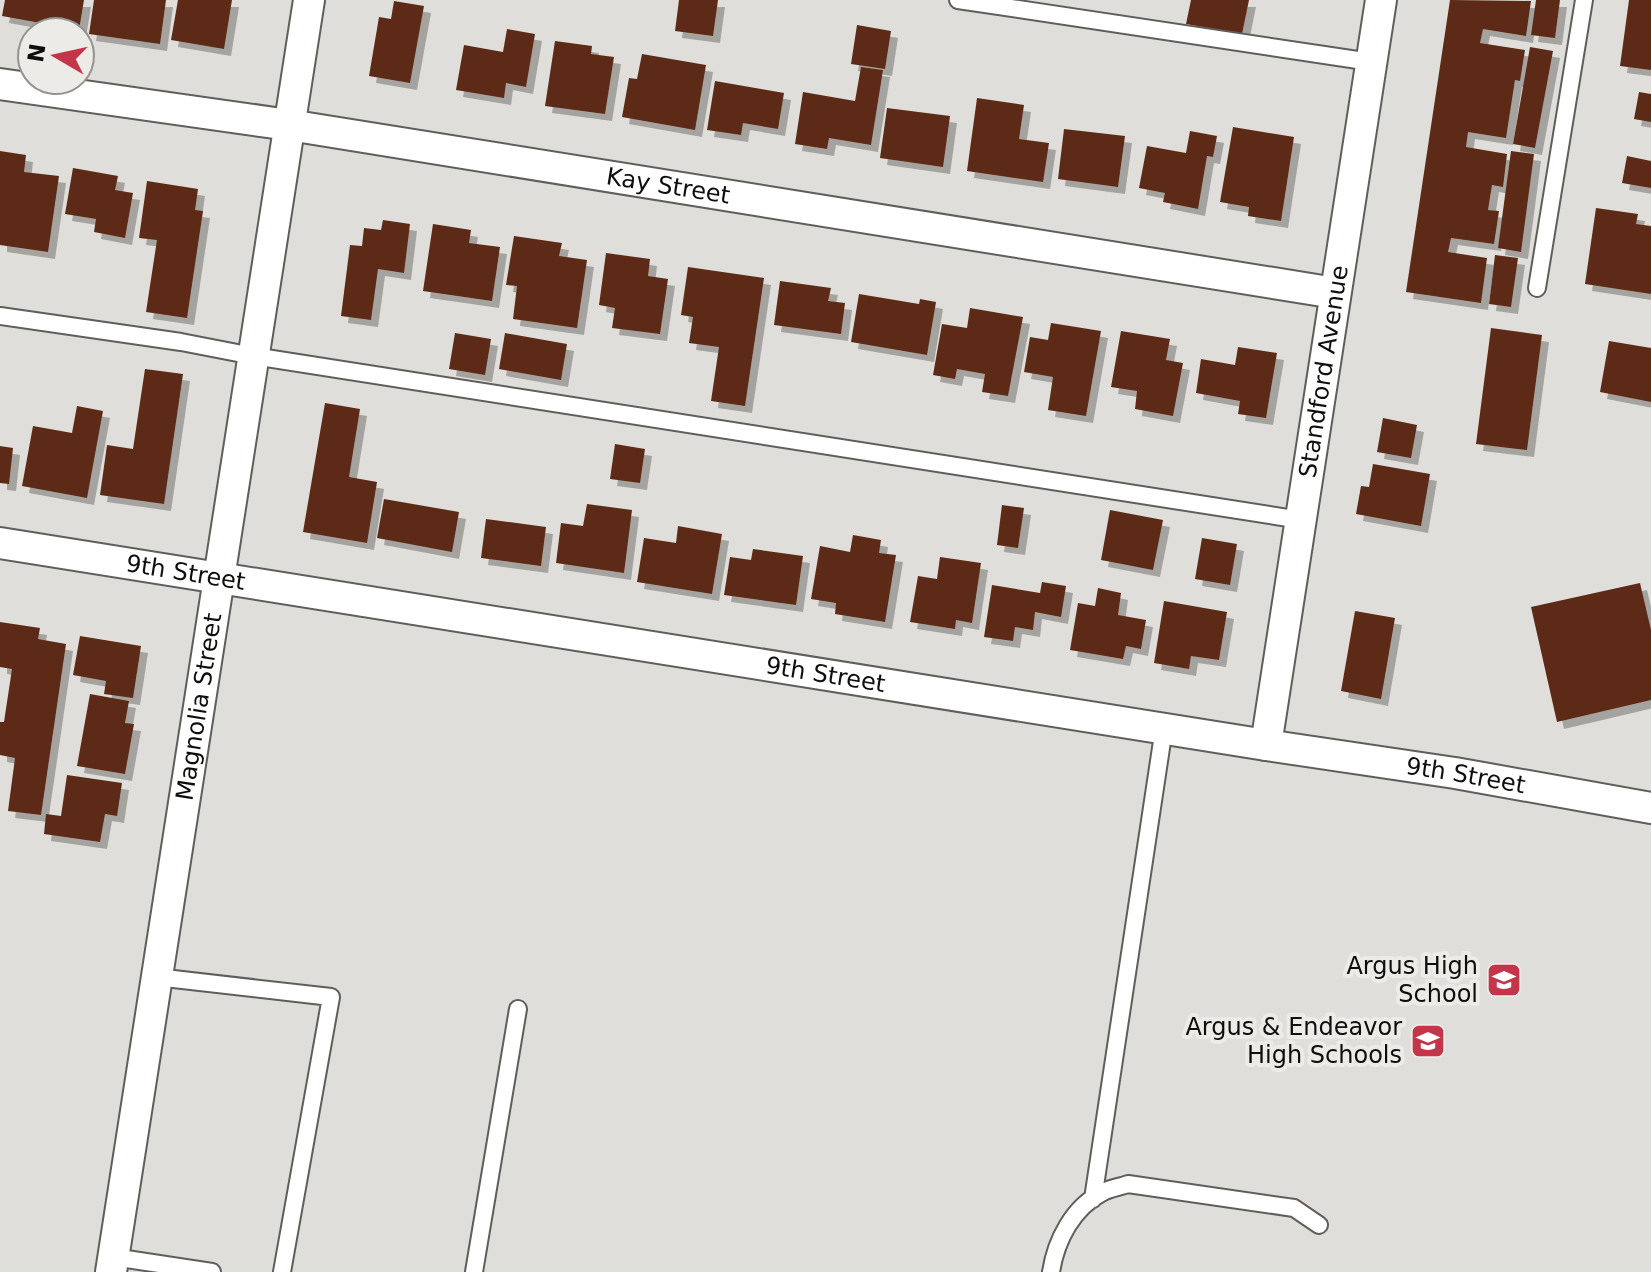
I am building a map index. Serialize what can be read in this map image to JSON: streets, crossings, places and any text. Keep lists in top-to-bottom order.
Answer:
{
  "streets": {
    "street": [
      "Kay Street",
      "Standford Avenue",
      "9th Street",
      "Magnolia Street"
    ]
  },
  "crossings": [
    ["Kay Street", "Standford Avenue"],
    ["Kay Street", "Magnolia Street"],
    ["Standford Avenue", "9th Street"],
    ["9th Street", "Magnolia Street"]
  ],
  "places": {
    "school or university": ["Argus High School", "Argus & Endeavor High Schools"]
  },
  "north": "left"
}
